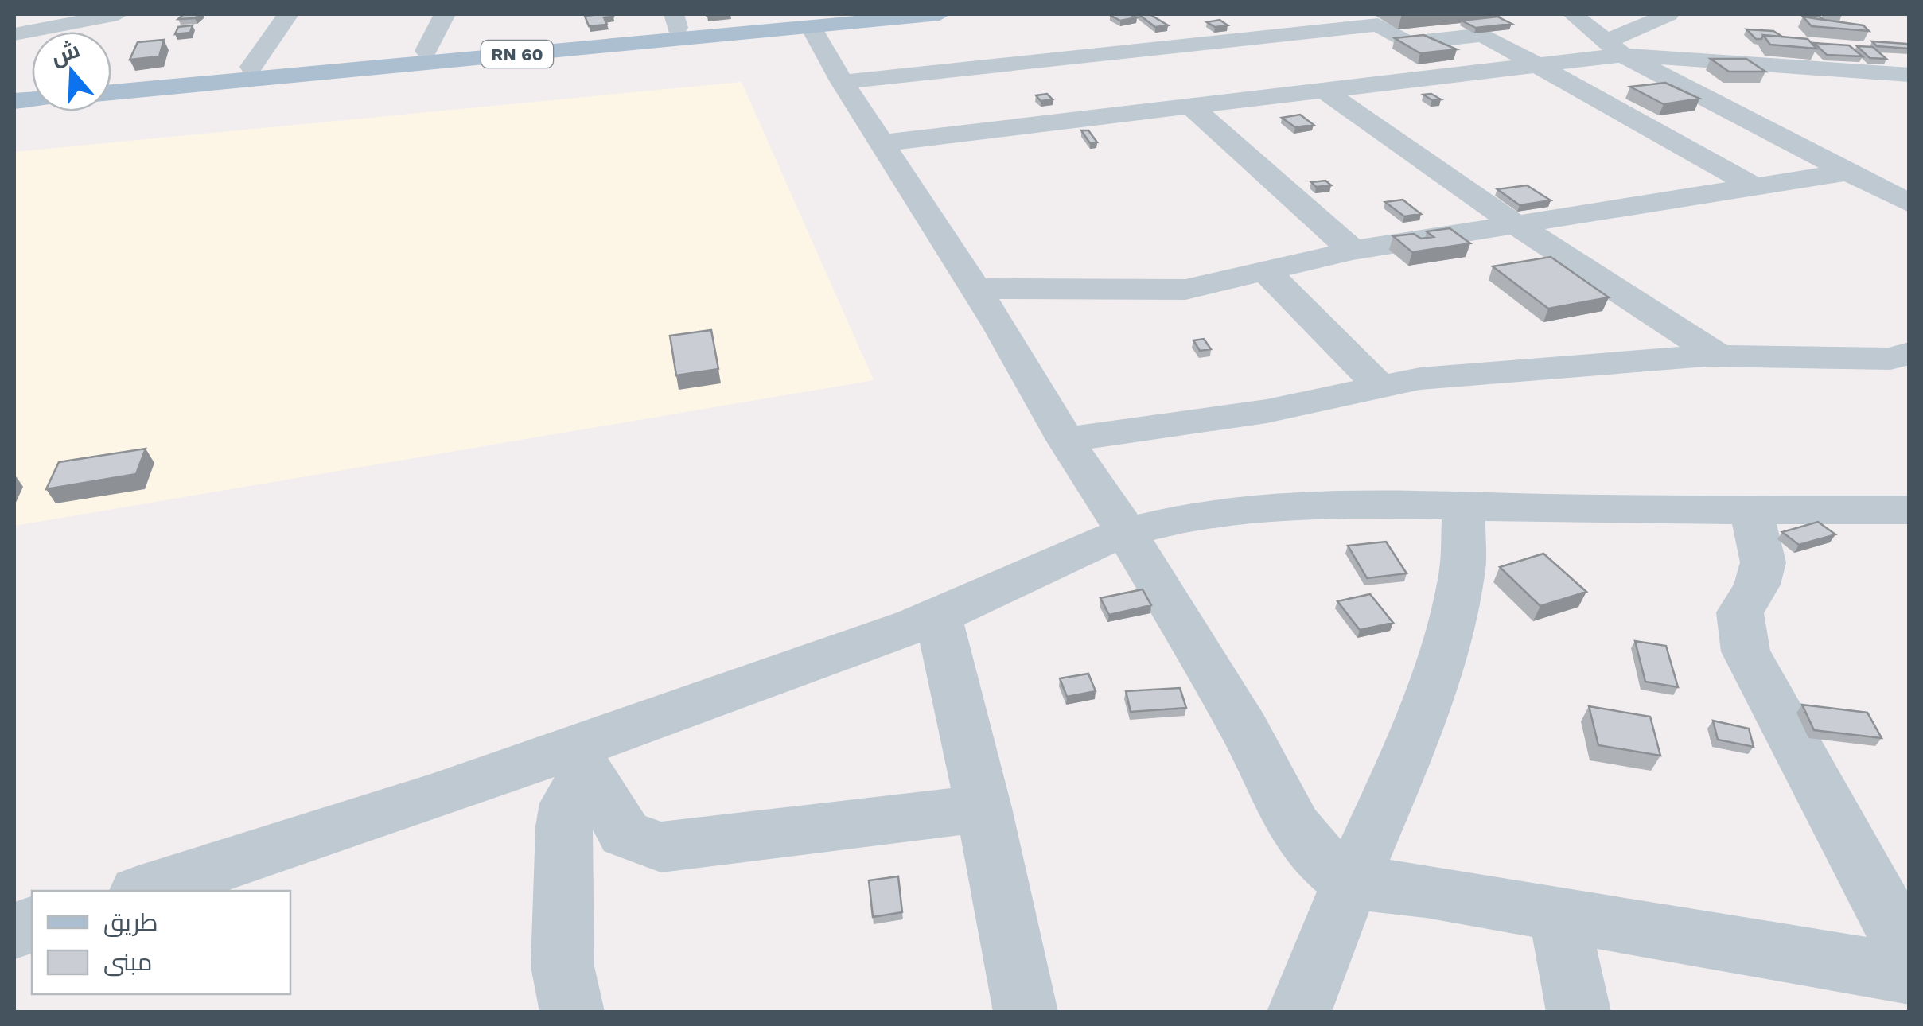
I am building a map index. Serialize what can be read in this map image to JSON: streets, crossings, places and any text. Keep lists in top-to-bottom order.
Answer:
{
  "streets": {
    "main road": ["RN 60"]
  },
  "legend": ["طريق", "مبنى"],
  "north": "top"
}
